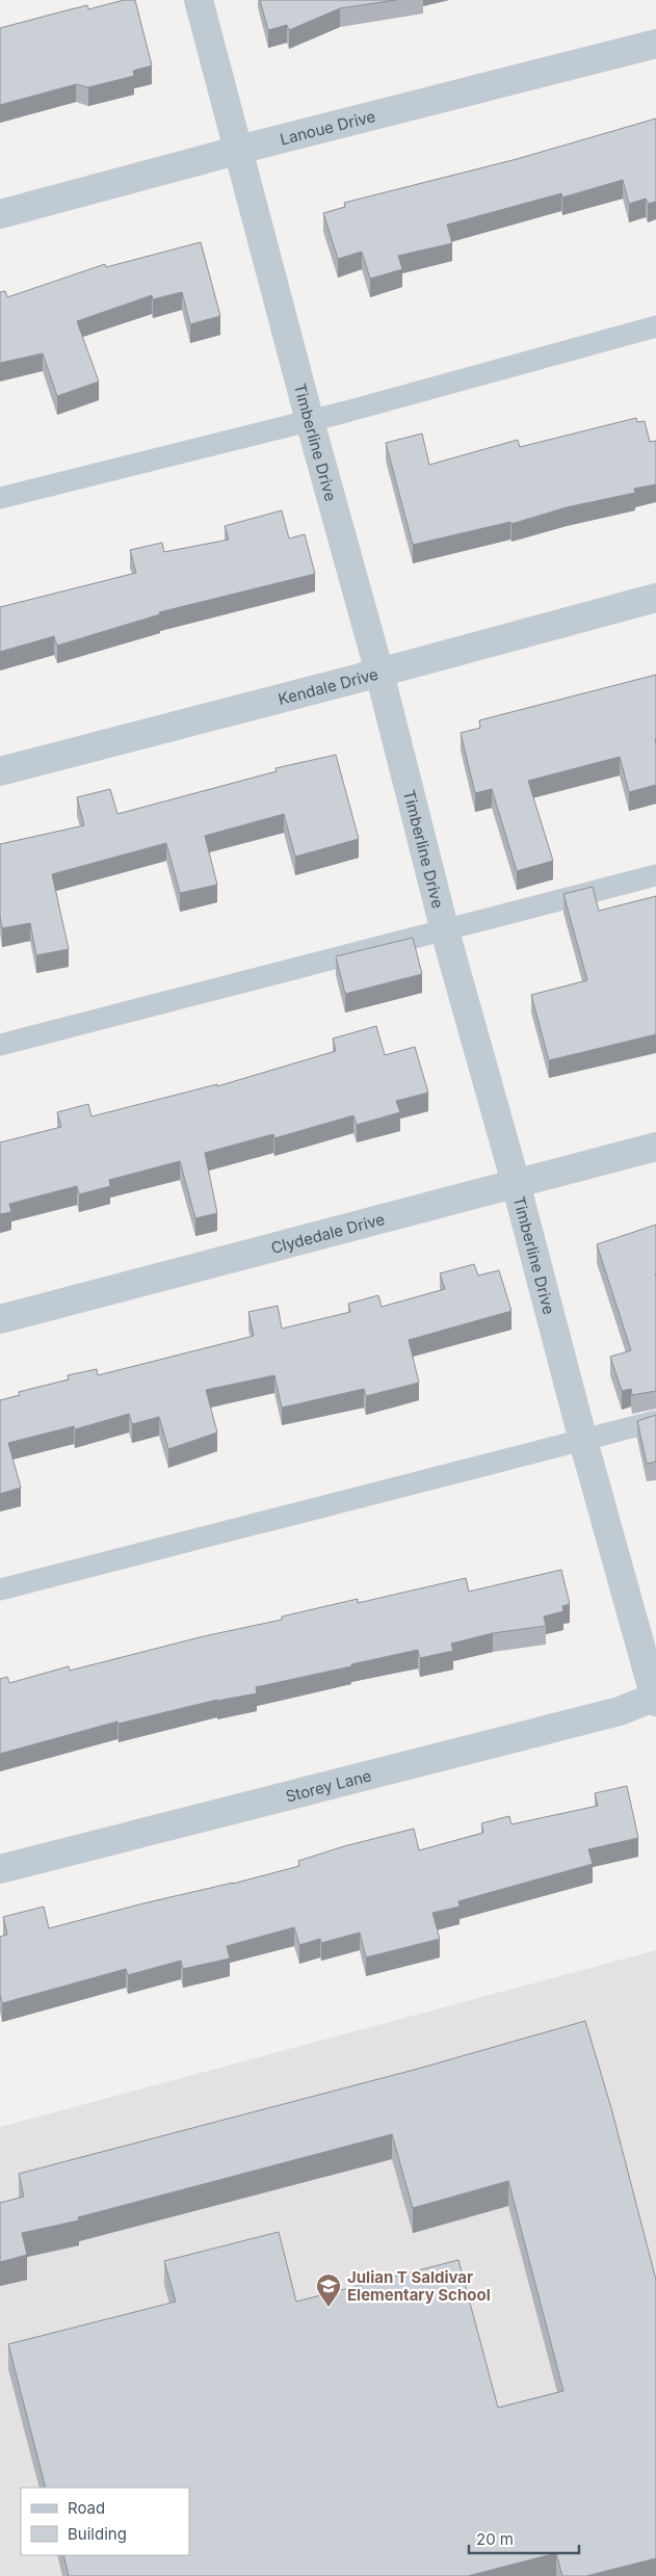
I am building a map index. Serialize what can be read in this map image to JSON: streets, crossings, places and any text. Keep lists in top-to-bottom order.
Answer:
{
  "streets": {
    "street": [
      "Lanoue Drive",
      "Timberline Drive",
      "Kendale Drive",
      "Clydedale Drive",
      "Storey Lane"
    ]
  },
  "crossings": [
    ["Lanoue Drive", "Timberline Drive"],
    ["Timberline Drive", "Kendale Drive"],
    ["Timberline Drive", "Clydedale Drive"],
    ["Timberline Drive", "Storey Lane"]
  ],
  "places": {
    "school or university": ["Julian T Saldivar Elementary School"]
  },
  "legend": ["Road", "Building"],
  "scale_bar": "20 m"
}
